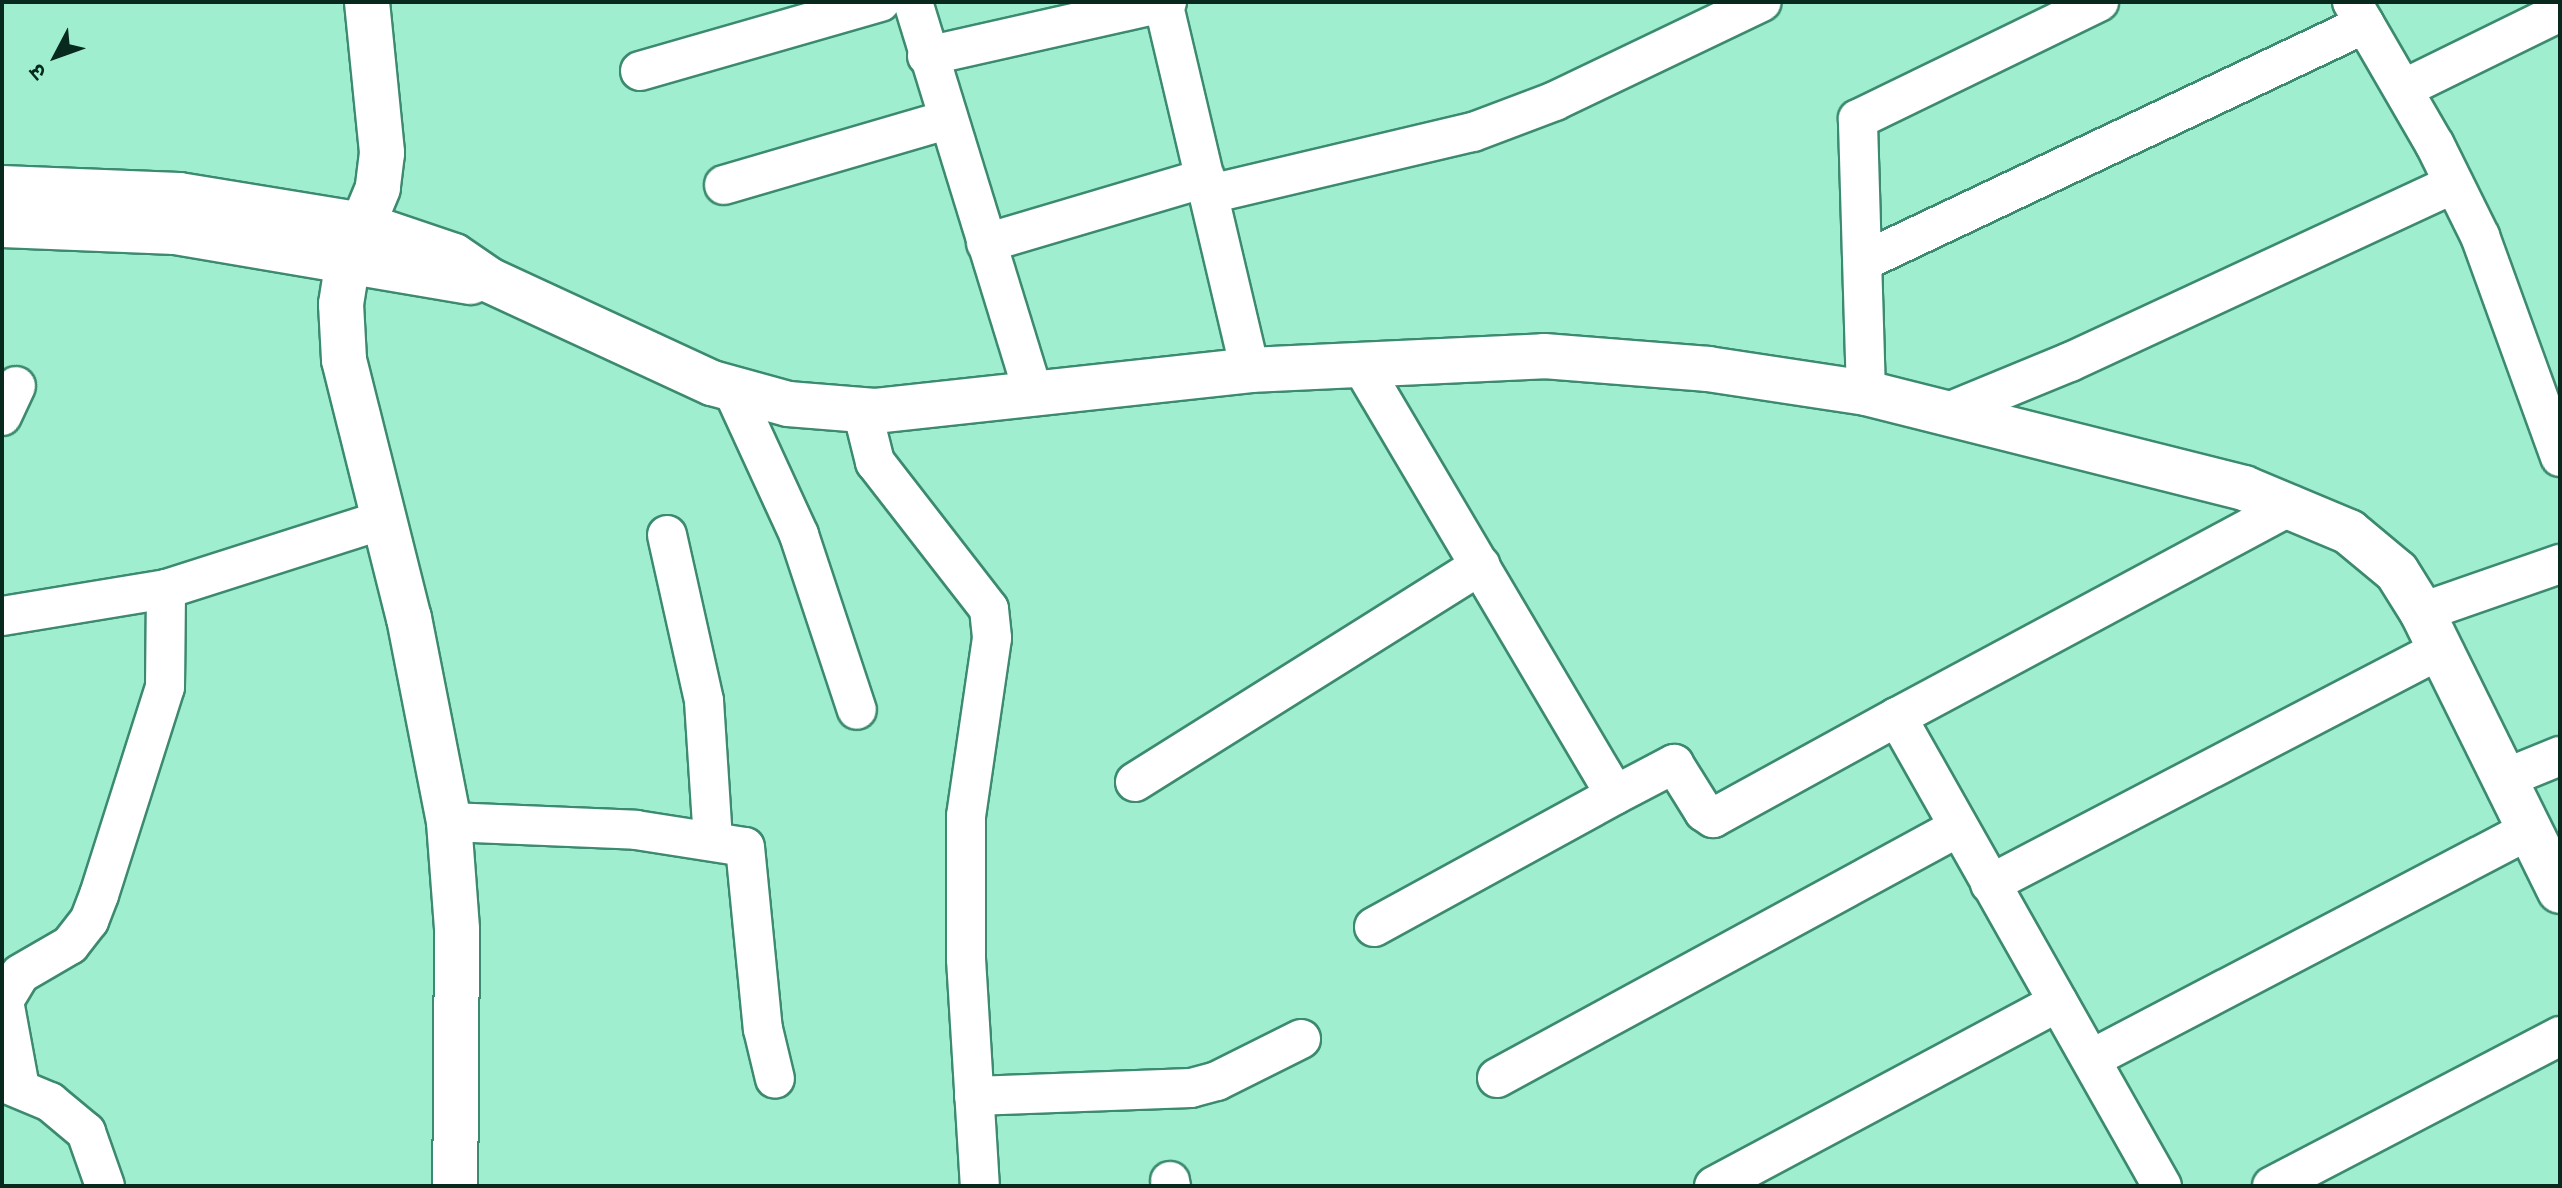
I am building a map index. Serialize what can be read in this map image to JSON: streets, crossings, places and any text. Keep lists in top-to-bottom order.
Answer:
{
  "north": "bottom left"
}
